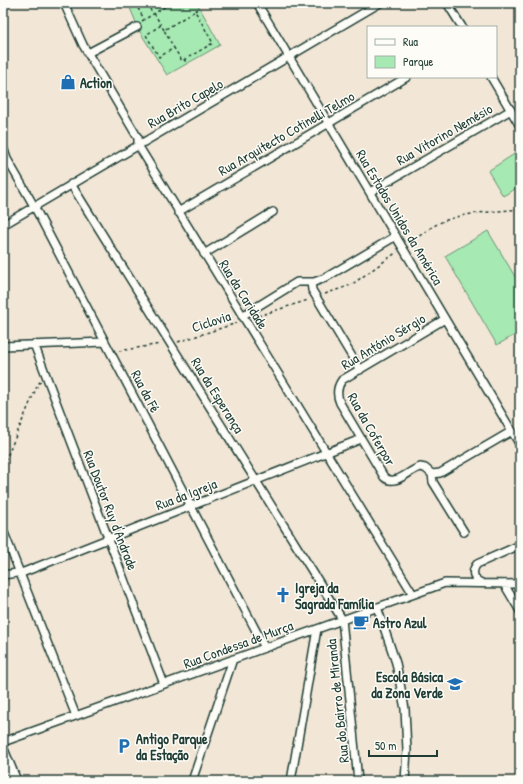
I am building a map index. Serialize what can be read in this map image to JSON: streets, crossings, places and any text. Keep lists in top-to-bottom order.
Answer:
{
  "streets": {
    "street": [
      "Rua Brito Capelo",
      "Rua Arquitecto Cotinelli Telmo",
      "Rua Vitorino Nemésio",
      "Rua Estados Unidos da América",
      "Rua da Caridade",
      "Rua António Sérgio",
      "Rua da Fé",
      "Rua da Esperança",
      "Rua da Coferpor",
      "Rua da Igreja",
      "Rua Doutor Ruy d'Andrade",
      "Rua Condessa de Murça",
      "Rua do Bairro de Miranda"
    ],
    "path": ["Ciclovia"]
  },
  "crossings": [
    ["Rua Brito Capelo", "Rua Estados Unidos da América"],
    ["Rua Brito Capelo", "Rua da Caridade"],
    ["Rua Brito Capelo", "Rua da Fé"],
    ["Rua Brito Capelo", "Rua da Esperança"],
    ["Rua Arquitecto Cotinelli Telmo", "Rua Estados Unidos da América"],
    ["Rua Arquitecto Cotinelli Telmo", "Rua da Caridade"],
    ["Rua Vitorino Nemésio", "Rua Estados Unidos da América"],
    ["Rua Estados Unidos da América", "Ciclovia"],
    ["Rua Estados Unidos da América", "Rua António Sérgio"],
    ["Rua da Caridade", "Ciclovia"],
    ["Rua da Caridade", "Rua da Igreja"],
    ["Rua da Caridade", "Rua Condessa de Murça"],
    ["Ciclovia", "Rua da Fé"],
    ["Ciclovia", "Rua da Esperança"],
    ["Rua António Sérgio", "Rua da Coferpor"],
    ["Rua da Fé", "Rua da Igreja"],
    ["Rua da Fé", "Rua Condessa de Murça"],
    ["Rua da Esperança", "Rua da Igreja"],
    ["Rua da Esperança", "Rua Condessa de Murça"],
    ["Rua da Esperança", "Rua do Bairro de Miranda"],
    ["Rua da Coferpor", "Rua da Igreja"],
    ["Rua da Igreja", "Rua Doutor Ruy d'Andrade"],
    ["Rua Doutor Ruy d'Andrade", "Rua Condessa de Murça"],
    ["Rua Condessa de Murça", "Rua do Bairro de Miranda"]
  ],
  "places": {
    "shop": ["Action"],
    "church": ["Igreja da Sagrada Família"],
    "cafe": ["Astro Azul"],
    "school or university": ["Escola Básica da Zona Verde"],
    "parking": ["Antigo Parque da Estação"]
  },
  "legend": ["Rua", "Parque"],
  "scale_bar": "50 m"
}
